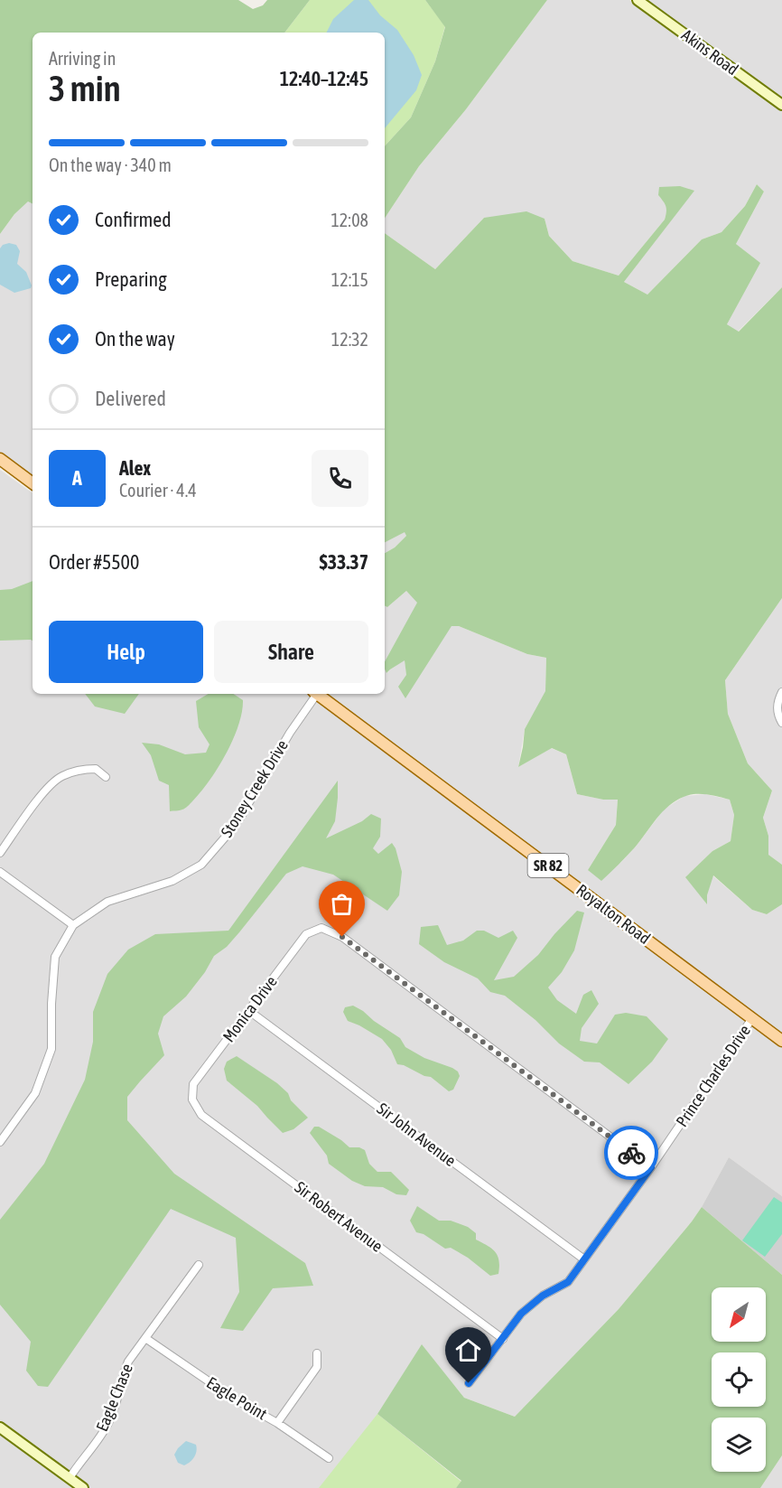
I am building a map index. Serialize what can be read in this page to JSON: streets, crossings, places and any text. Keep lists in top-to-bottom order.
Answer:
{
  "streets": {
    "main road": ["SR 82", "Royalton Road"],
    "street": [
      "Akins Road",
      "Stoney Creek Drive",
      "Monica Drive",
      "Prince Charles Drive",
      "Sir John Avenue",
      "Sir Robert Avenue",
      "Eagle Chase",
      "Eagle Point"
    ]
  },
  "crossings": [
    ["Royalton Road", "Prince Charles Drive"],
    ["Monica Drive", "Prince Charles Drive"],
    ["Monica Drive", "Sir John Avenue"],
    ["Monica Drive", "Sir Robert Avenue"],
    ["Prince Charles Drive", "Sir John Avenue"],
    ["Prince Charles Drive", "Sir Robert Avenue"],
    ["Eagle Chase", "Eagle Point"]
  ],
  "north": "bottom left",
  "page": {
    "heading": ["3 min", "Arriving in", "12:40–12:45"],
    "panel": [
      "Alex",
      "Courier · 4.4",
      "Order #5500",
      "$33.37"
    ],
    "bar": "On the way · 340 m",
    "list": [
      ["Confirmed", "12:08"],
      ["Preparing", "12:15"],
      ["On the way", "12:32"],
      "Delivered"
    ],
    "round": "A",
    "buttons": ["Help", "Share"]
  }
}
